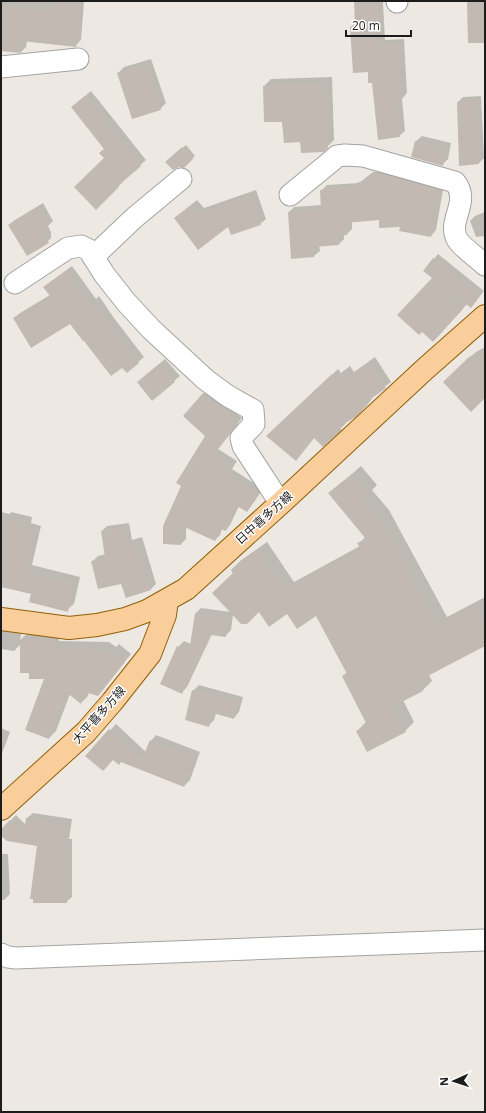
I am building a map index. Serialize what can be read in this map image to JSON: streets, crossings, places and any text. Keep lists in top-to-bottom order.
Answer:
{
  "streets": {
    "main road": ["日中喜多方線", "大平喜多方線"]
  },
  "crossings": [
    ["日中喜多方線", "大平喜多方線"]
  ],
  "scale_bar": "20 m",
  "north": "left"
}
